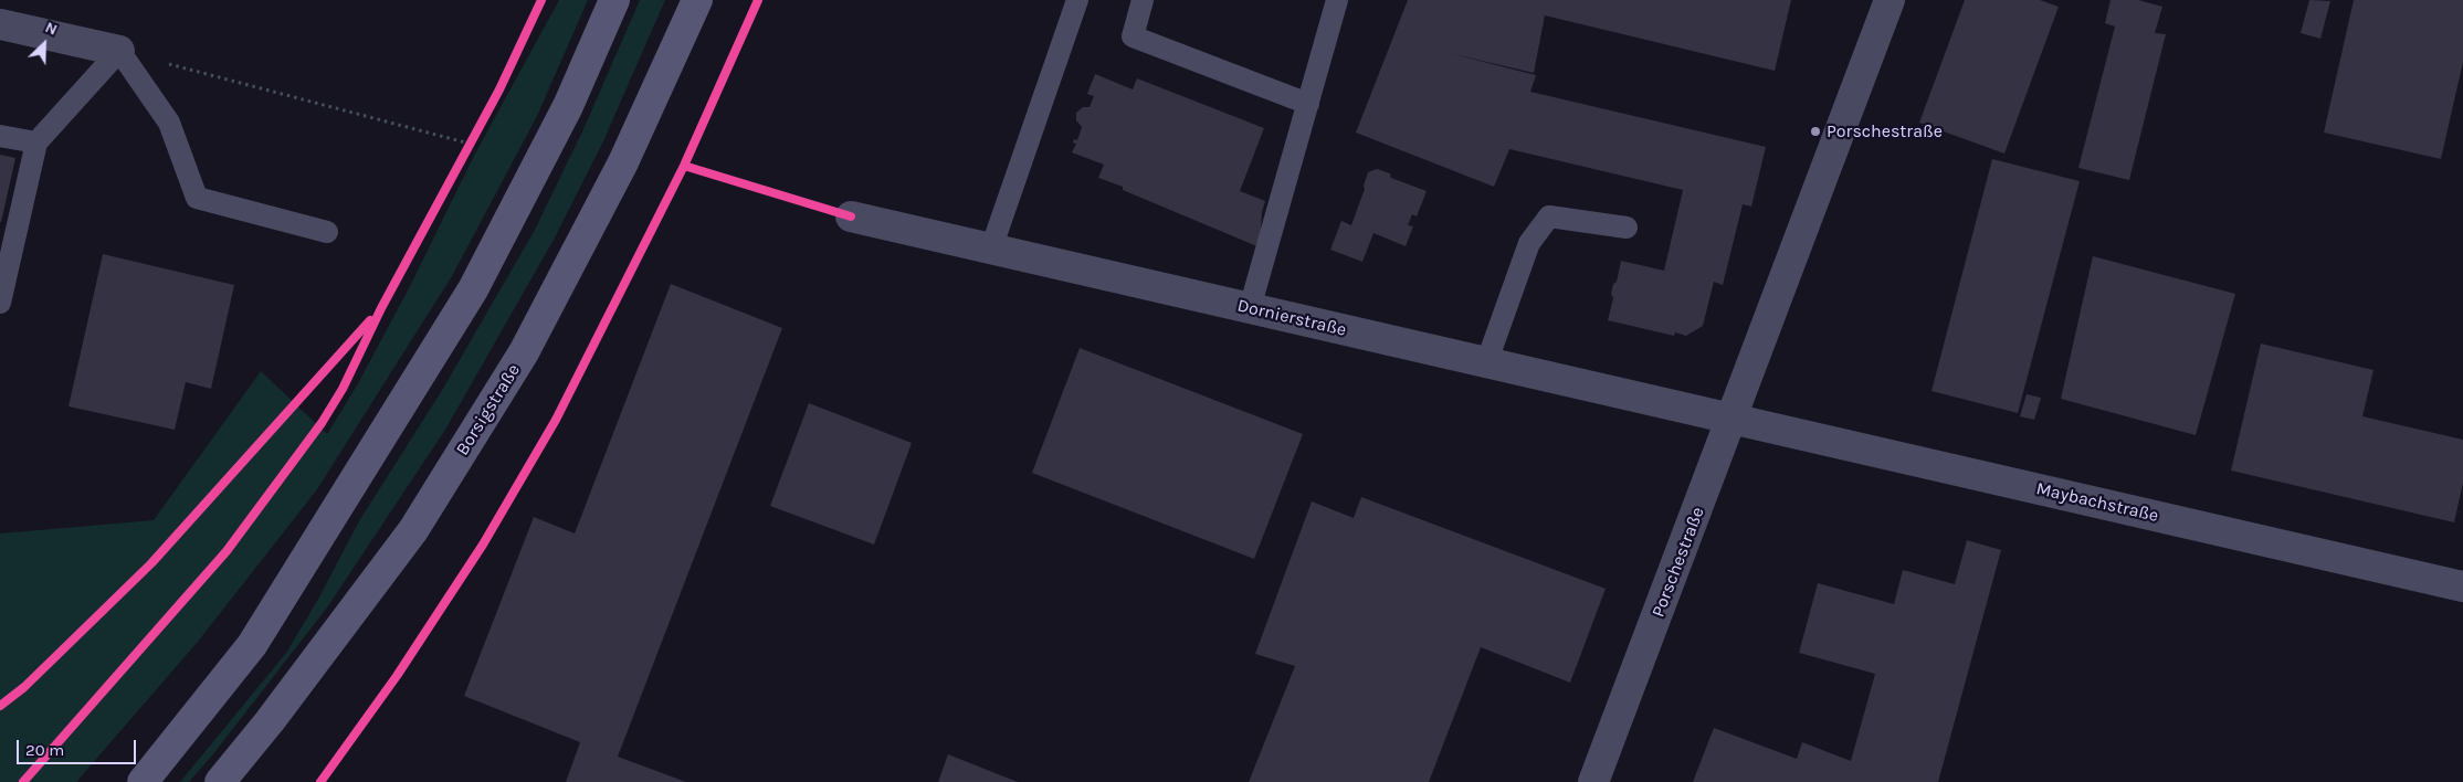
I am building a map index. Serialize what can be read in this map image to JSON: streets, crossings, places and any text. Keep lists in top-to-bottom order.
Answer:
{
  "streets": {
    "main road": ["Borsigstraße"],
    "street": ["Dornierstraße", "Maybachstraße", "Porschestraße"]
  },
  "crossings": [
    ["Dornierstraße", "Maybachstraße"],
    ["Dornierstraße", "Porschestraße"],
    ["Maybachstraße", "Porschestraße"]
  ],
  "places": ["Porschestraße"],
  "scale_bar": "20 m",
  "north": "top right"
}
